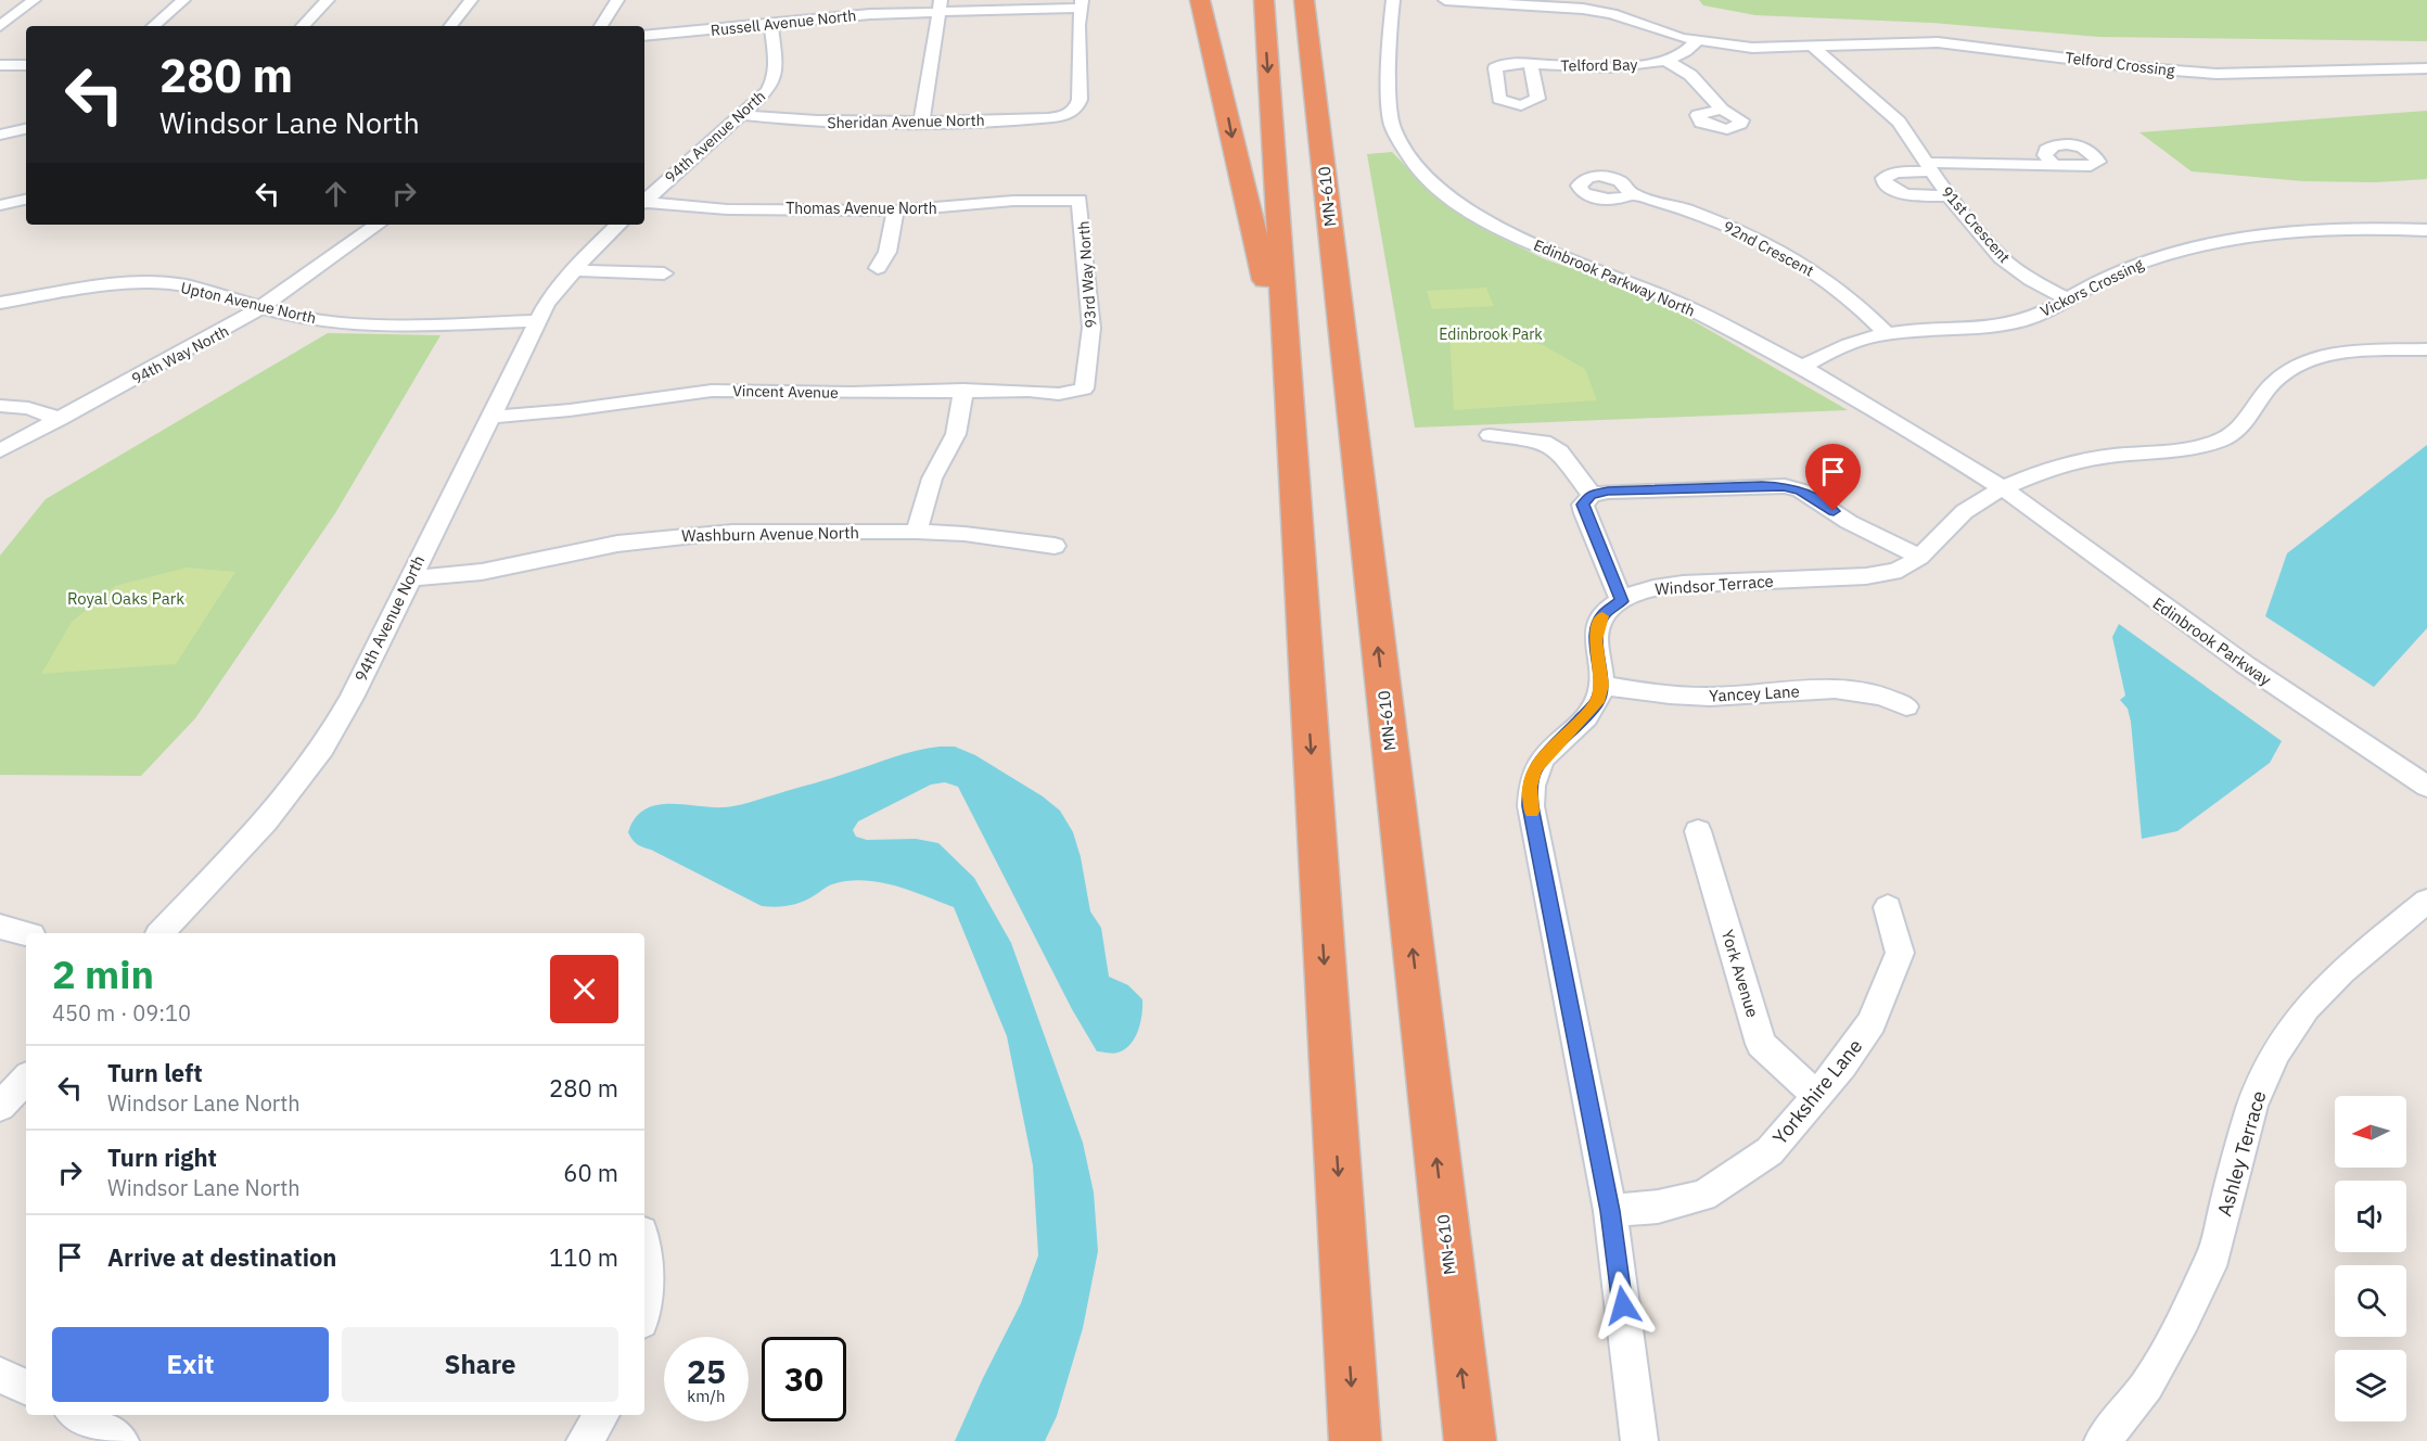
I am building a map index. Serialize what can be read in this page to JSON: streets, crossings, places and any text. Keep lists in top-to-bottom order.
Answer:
{
  "streets": {
    "highway": ["MN-610"],
    "street": [
      "Russell Avenue North",
      "Telford Crossing",
      "Telford Bay",
      "Sheridan Avenue North",
      "94th Avenue North",
      "Thomas Avenue North",
      "91st Crescent",
      "92nd Crescent",
      "93rd Way North",
      "Edinbrook Parkway North",
      "Vickors Crossing",
      "Upton Avenue North",
      "94th Way North",
      "Vincent Avenue",
      "Washburn Avenue North",
      "Windsor Terrace",
      "Edinbrook Parkway",
      "Yancey Lane",
      "York Avenue",
      "Yorkshire Lane",
      "Ashley Terrace"
    ]
  },
  "crossings": [
    ["Russell Avenue North", "Sheridan Avenue North"],
    ["Russell Avenue North", "94th Avenue North"],
    ["Telford Crossing", "Telford Bay"],
    ["Telford Crossing", "91st Crescent"],
    ["Sheridan Avenue North", "94th Avenue North"],
    ["94th Avenue North", "Upton Avenue North"],
    ["94th Avenue North", "Vincent Avenue"],
    ["94th Avenue North", "Washburn Avenue North"],
    ["Thomas Avenue North", "93rd Way North"],
    ["91st Crescent", "Vickors Crossing"],
    ["92nd Crescent", "Vickors Crossing"],
    ["93rd Way North", "Vincent Avenue"],
    ["Edinbrook Parkway North", "Vickors Crossing"],
    ["Edinbrook Parkway North", "Windsor Terrace"],
    ["Edinbrook Parkway North", "Edinbrook Parkway"],
    ["Upton Avenue North", "94th Way North"],
    ["Windsor Terrace", "Edinbrook Parkway"],
    ["Windsor Terrace", "Yancey Lane"],
    ["York Avenue", "Yorkshire Lane"]
  ],
  "parks": ["Edinbrook Park", "Royal Oaks Park"],
  "north": "left",
  "page": {
    "turn": ["280 m", "Windsor Lane North"],
    "heading": ["2 min", "450 m · 09:10"],
    "list": [
      {
        "name": "Turn left",
        "note": "Windsor Lane North",
        "value": "280 m"
      },
      {
        "name": "Turn right",
        "note": "Windsor Lane North",
        "value": "60 m"
      },
      {
        "name": "Arrive at destination",
        "value": "110 m"
      }
    ],
    "buttons": ["Exit", "Share"],
    "speed": "25 km/h",
    "limit": "30"
  }
}
